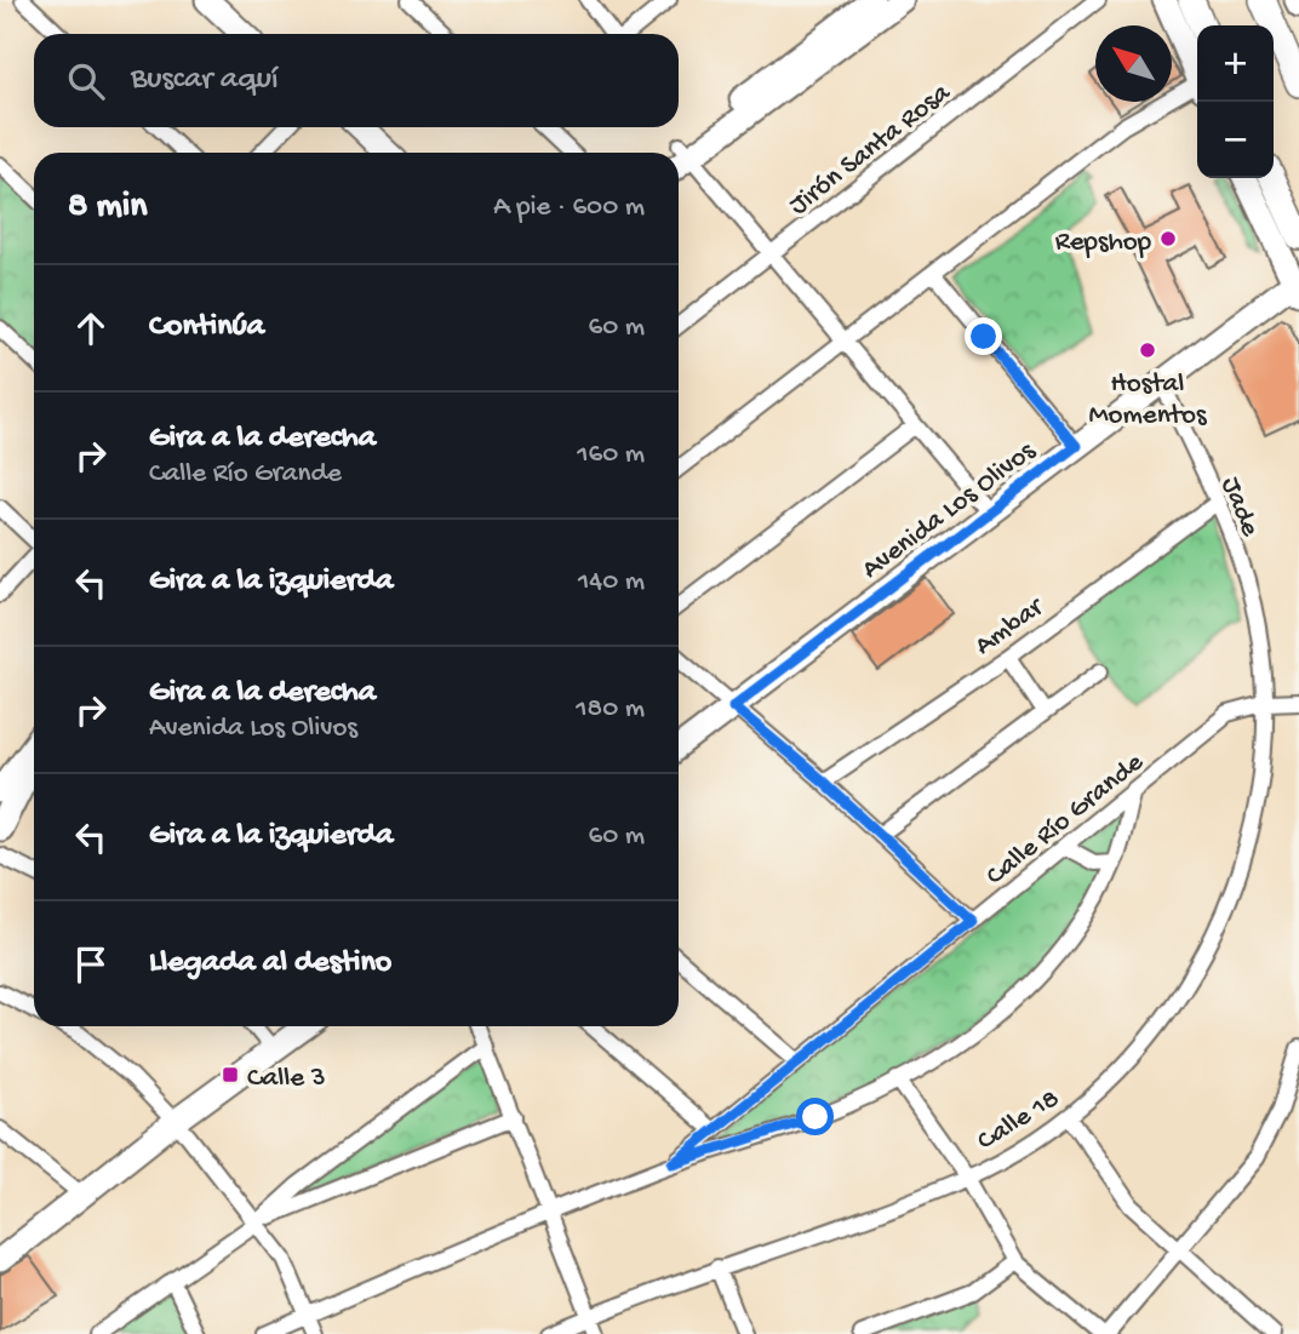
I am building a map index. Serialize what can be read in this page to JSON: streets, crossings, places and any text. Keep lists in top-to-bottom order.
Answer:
{
  "streets": {
    "street": [
      "Jirón Santa Rosa",
      "Jade",
      "Avenida Los Olivos",
      "Ambar",
      "Calle Río Grande",
      "Calle 18"
    ]
  },
  "crossings": [
    ["Jade", "Avenida Los Olivos"],
    ["Jade", "Ambar"],
    ["Jade", "Calle Río Grande"],
    ["Jade", "Calle 18"],
    ["Calle Río Grande", "Calle 18"]
  ],
  "places": {
    "other": ["Repshop", "Hostal Momentos"],
    "transit": ["Calle 3"]
  },
  "north": "top left",
  "page": {
    "map_buttons": ["+", "−"],
    "search": "Buscar aquí",
    "heading": ["8 min", "A pie · 600 m"],
    "list": [
      ["Continúa", "60 m"],
      ["Gira a la derecha", "Calle Río Grande", "160 m"],
      ["Gira a la izquierda", "140 m"],
      ["Gira a la derecha", "Avenida Los Olivos", "180 m"],
      ["Gira a la izquierda", "60 m"],
      "Llegada al destino"
    ]
  }
}
